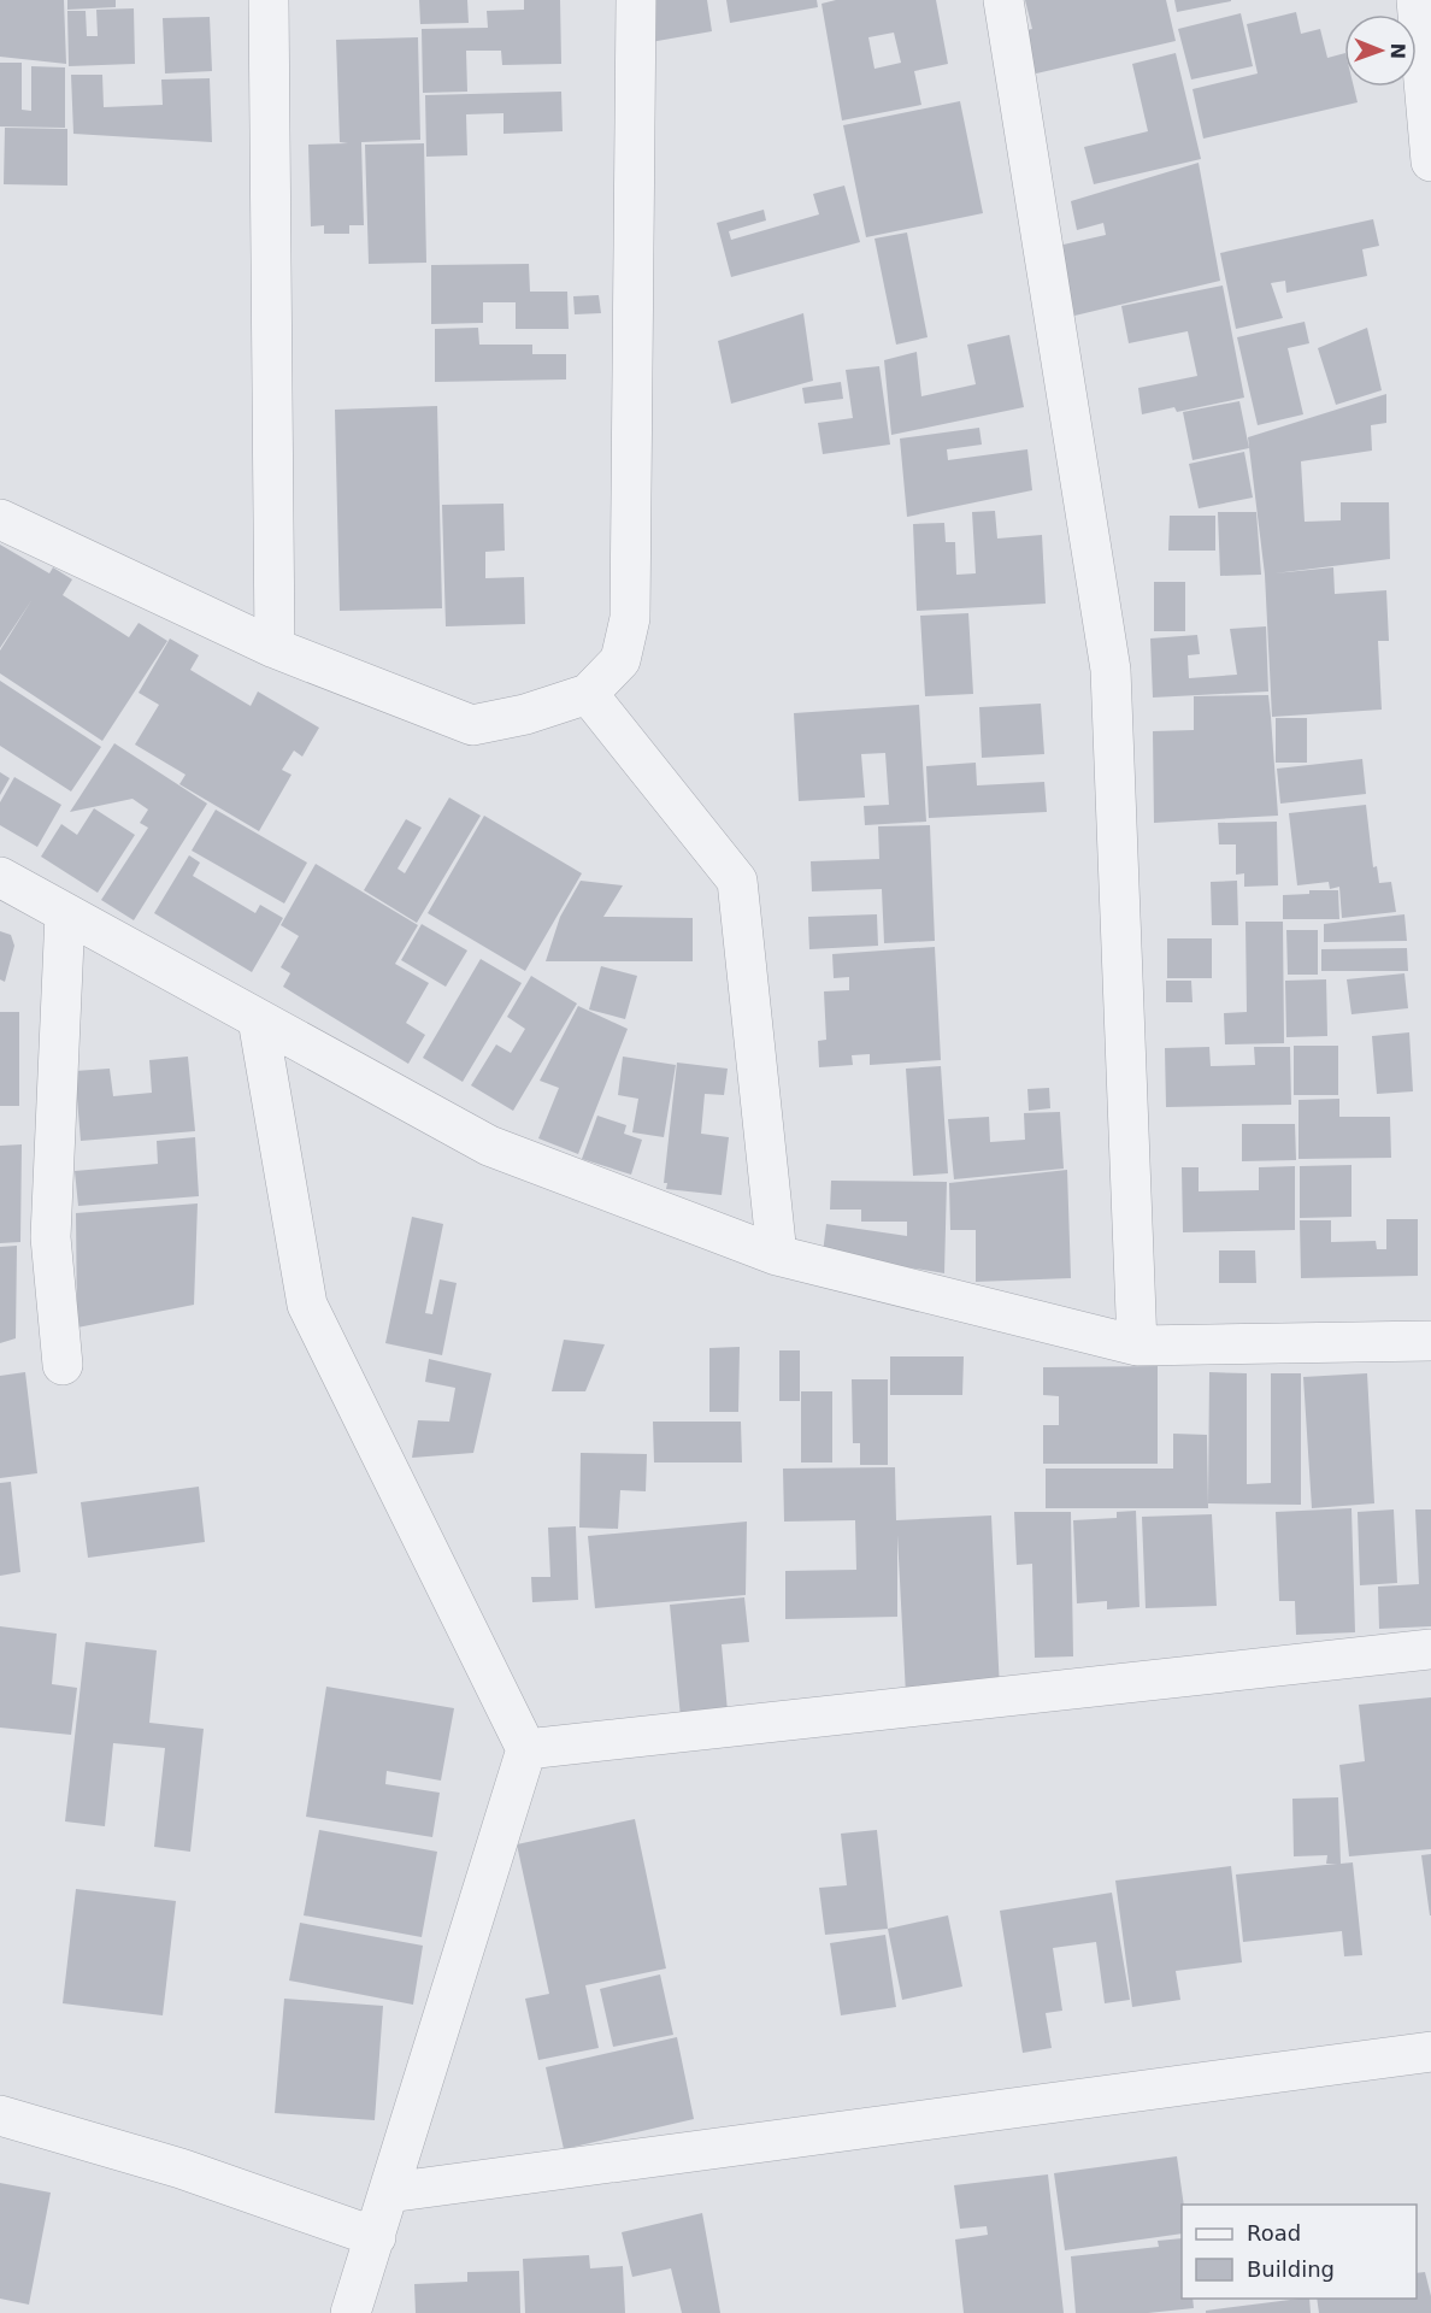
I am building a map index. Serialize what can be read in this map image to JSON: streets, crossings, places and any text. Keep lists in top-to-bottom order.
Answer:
{
  "legend": ["Road", "Building"],
  "north": "right"
}
